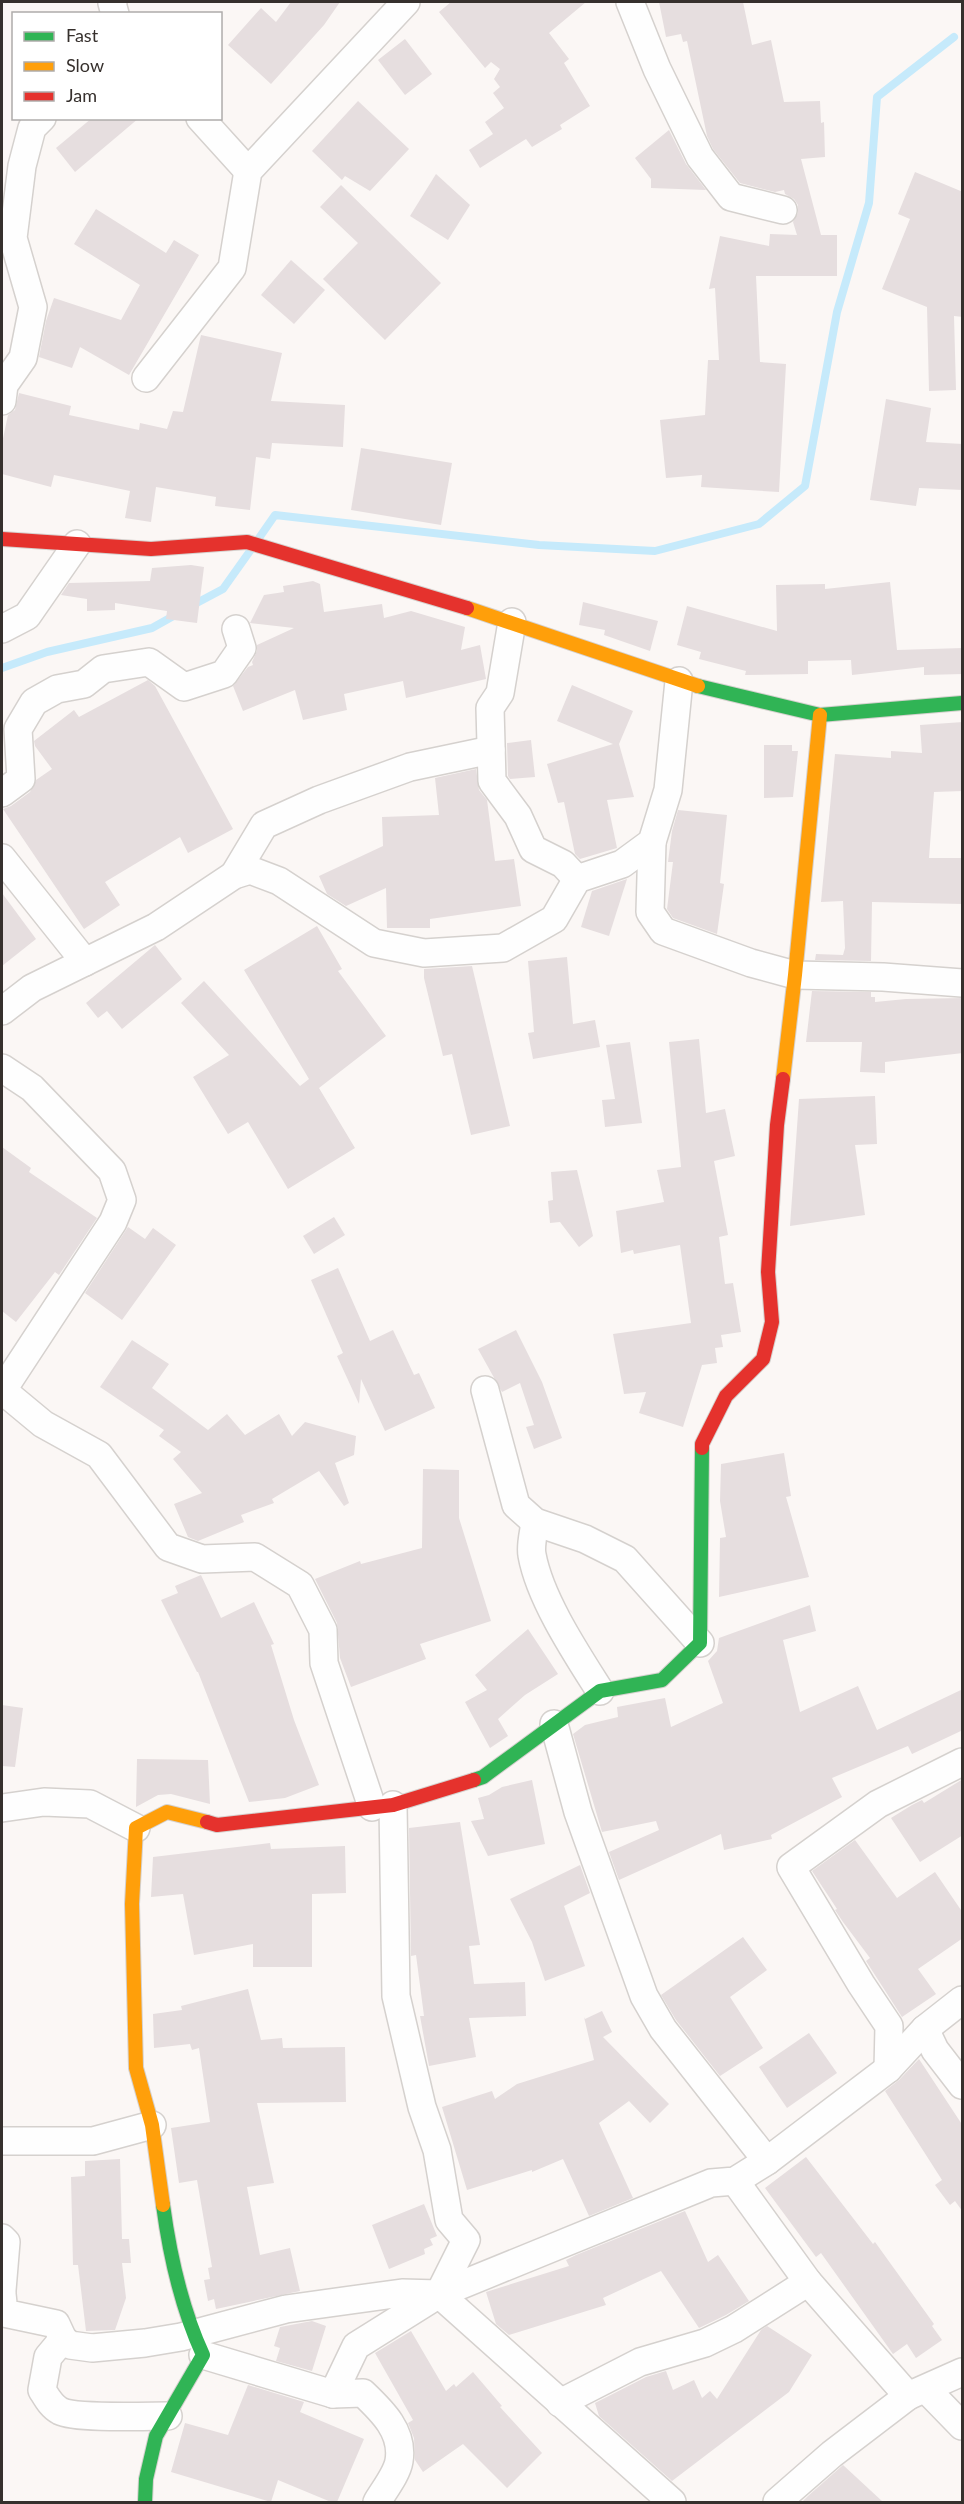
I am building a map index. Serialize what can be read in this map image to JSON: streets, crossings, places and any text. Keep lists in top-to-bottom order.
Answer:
{
  "legend": ["Fast", "Slow", "Jam"]
}
